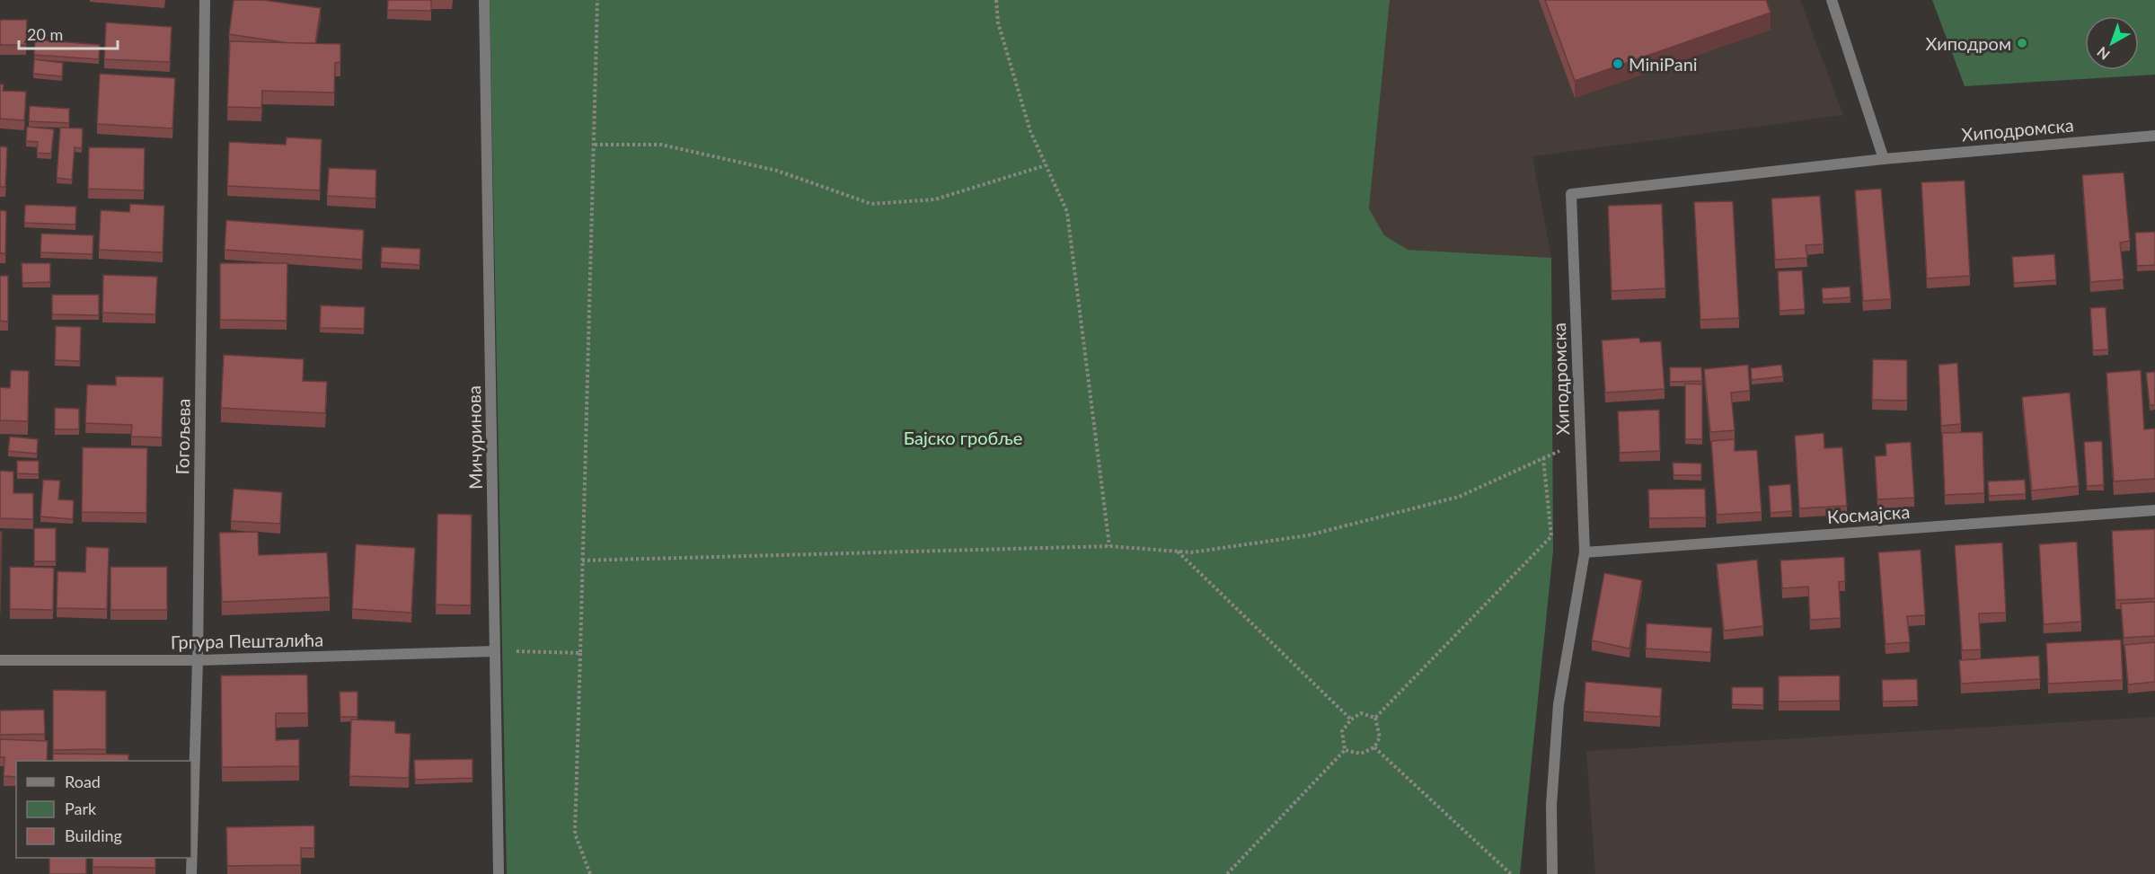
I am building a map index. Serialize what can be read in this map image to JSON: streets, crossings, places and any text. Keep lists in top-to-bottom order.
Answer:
{
  "streets": {
    "street": [
      "Хиподромска",
      "Гогољева",
      "Мичуринова",
      "Космајска",
      "Гргура Пешталића"
    ]
  },
  "crossings": [
    ["Хиподромска", "Космајска"],
    ["Гогољева", "Гргура Пешталића"],
    ["Мичуринова", "Гргура Пешталића"]
  ],
  "parks": ["Бајско гробље"],
  "places": ["Хиподром", "MiniPani"],
  "legend": ["Road", "Park", "Building"],
  "scale_bar": "20 m",
  "north": "bottom left"
}
